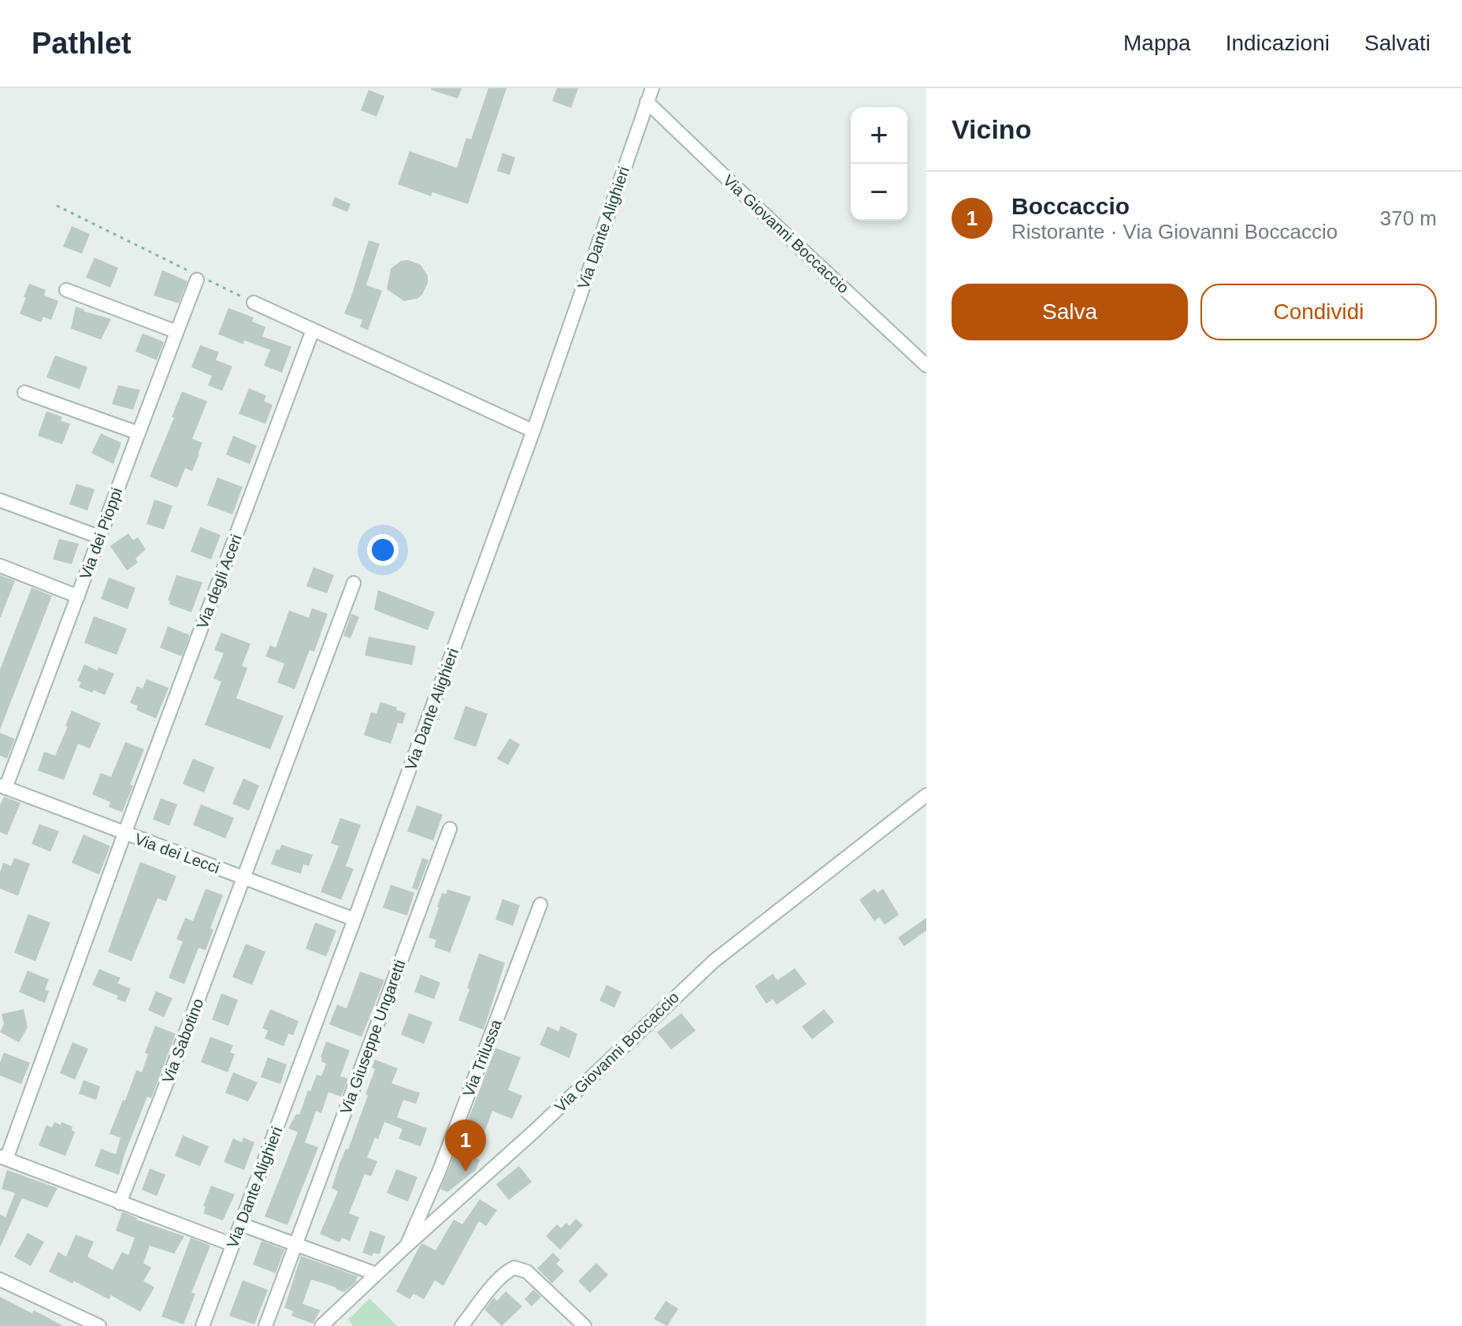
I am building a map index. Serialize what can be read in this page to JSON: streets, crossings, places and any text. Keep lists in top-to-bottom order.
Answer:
{
  "streets": {
    "street": [
      "Via Dante Alighieri",
      "Via Giovanni Boccaccio",
      "Via dei Pioppi",
      "Via degli Aceri",
      "Via dei Lecci",
      "Via Giuseppe Ungaretti",
      "Via Sabotino",
      "Via Trilussa"
    ]
  },
  "crossings": [
    ["Via Dante Alighieri", "Via Giovanni Boccaccio"],
    ["Via Dante Alighieri", "Via dei Lecci"],
    ["Via Giovanni Boccaccio", "Via Trilussa"],
    ["Via dei Pioppi", "Via dei Lecci"],
    ["Via degli Aceri", "Via dei Lecci"],
    ["Via dei Lecci", "Via Sabotino"]
  ],
  "page": {
    "header": "Pathlet",
    "nav": ["Mappa", "Indicazioni", "Salvati"],
    "heading": "Vicino",
    "map_buttons": ["+", "−"],
    "list": [
      {
        "mark": "1",
        "name": "Boccaccio",
        "note": "Ristorante · Via Giovanni Boccaccio",
        "value": "370 m"
      }
    ],
    "buttons": ["Salva", "Condividi"],
    "pins": "1"
  }
}
